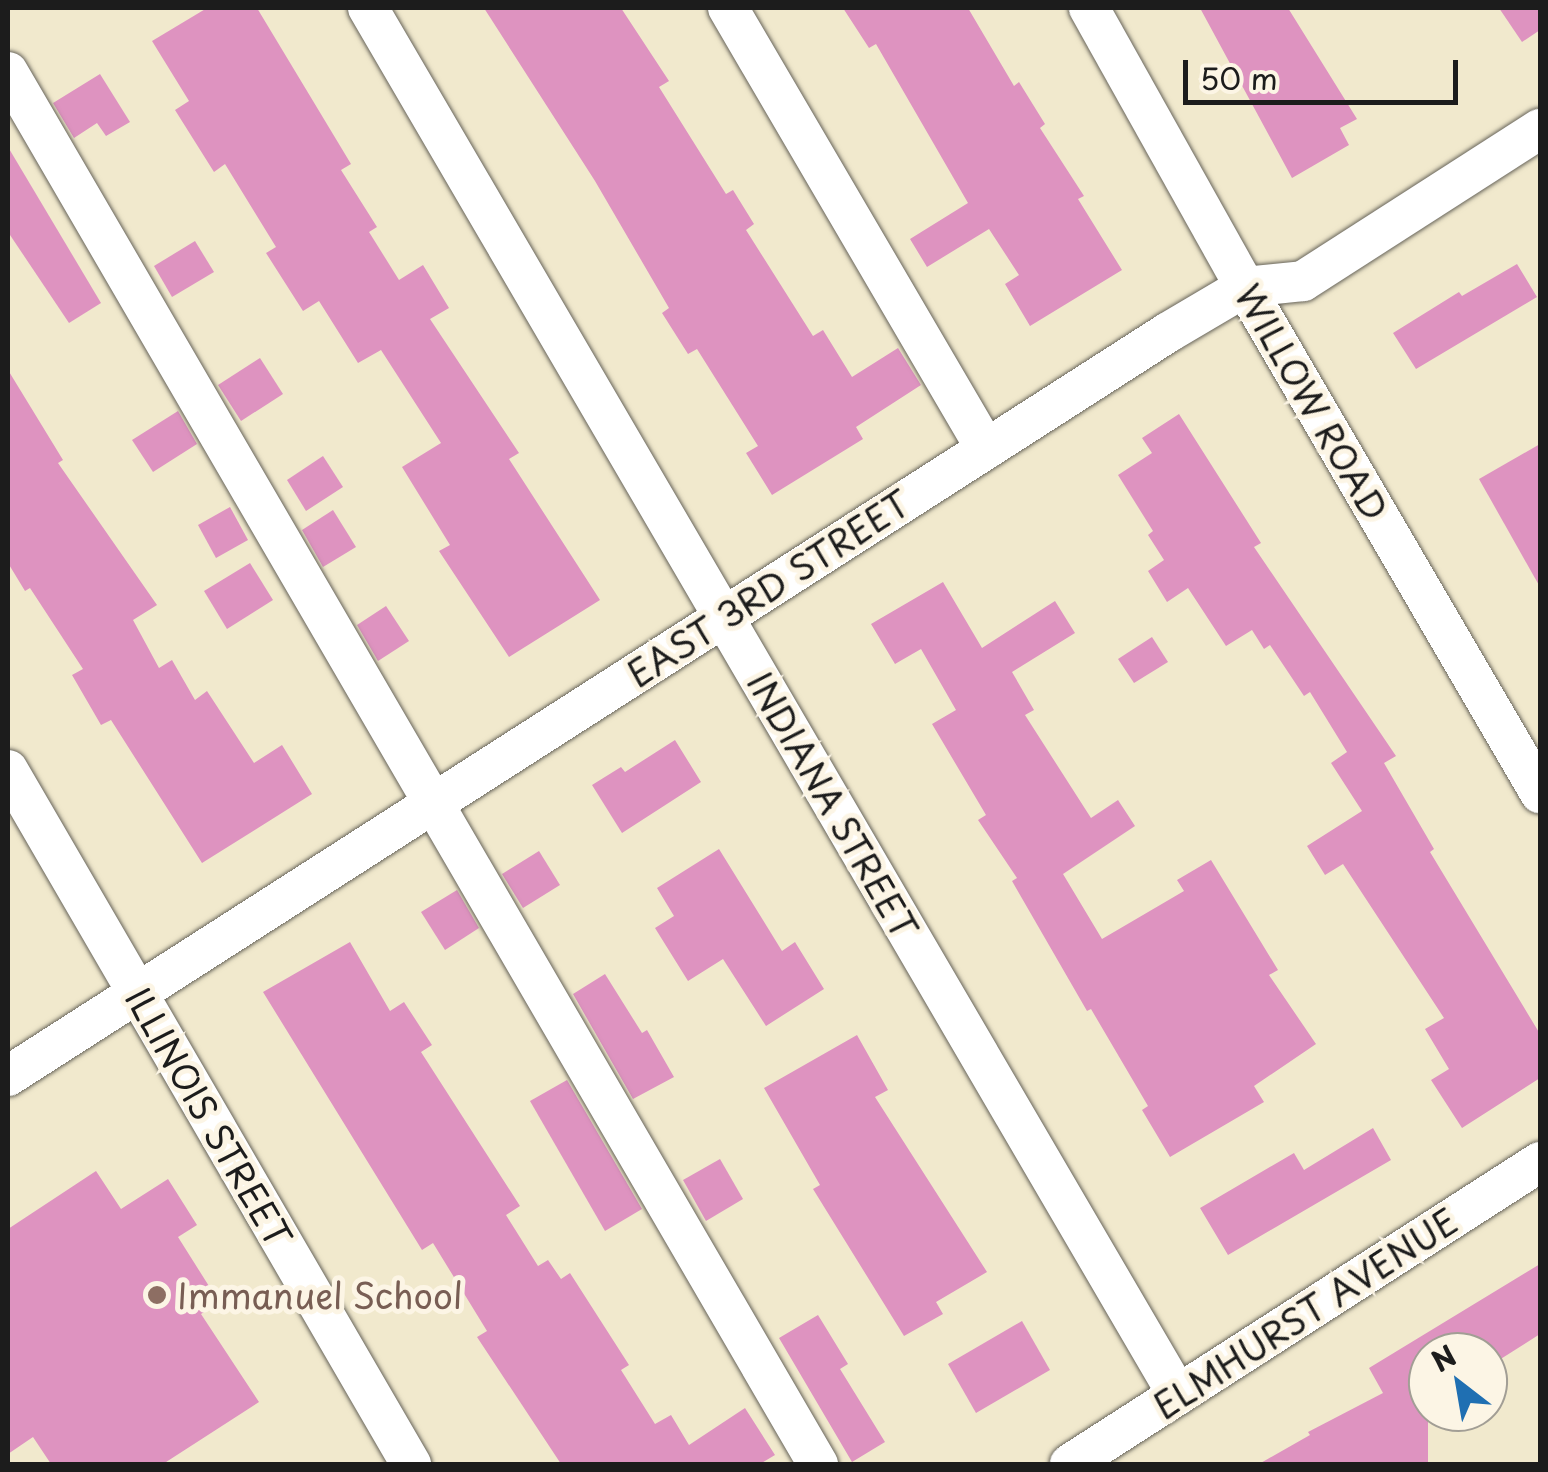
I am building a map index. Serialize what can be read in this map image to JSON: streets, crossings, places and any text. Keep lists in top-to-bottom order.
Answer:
{
  "streets": {
    "street": [
      "WILLOW ROAD",
      "EAST 3RD STREET",
      "INDIANA STREET",
      "ILLINOIS STREET",
      "ELMHURST AVENUE"
    ]
  },
  "crossings": [
    ["WILLOW ROAD", "EAST 3RD STREET"],
    ["EAST 3RD STREET", "INDIANA STREET"],
    ["EAST 3RD STREET", "ILLINOIS STREET"],
    ["INDIANA STREET", "ELMHURST AVENUE"]
  ],
  "places": ["Immanuel School"],
  "scale_bar": "50 m",
  "north": "top left"
}
